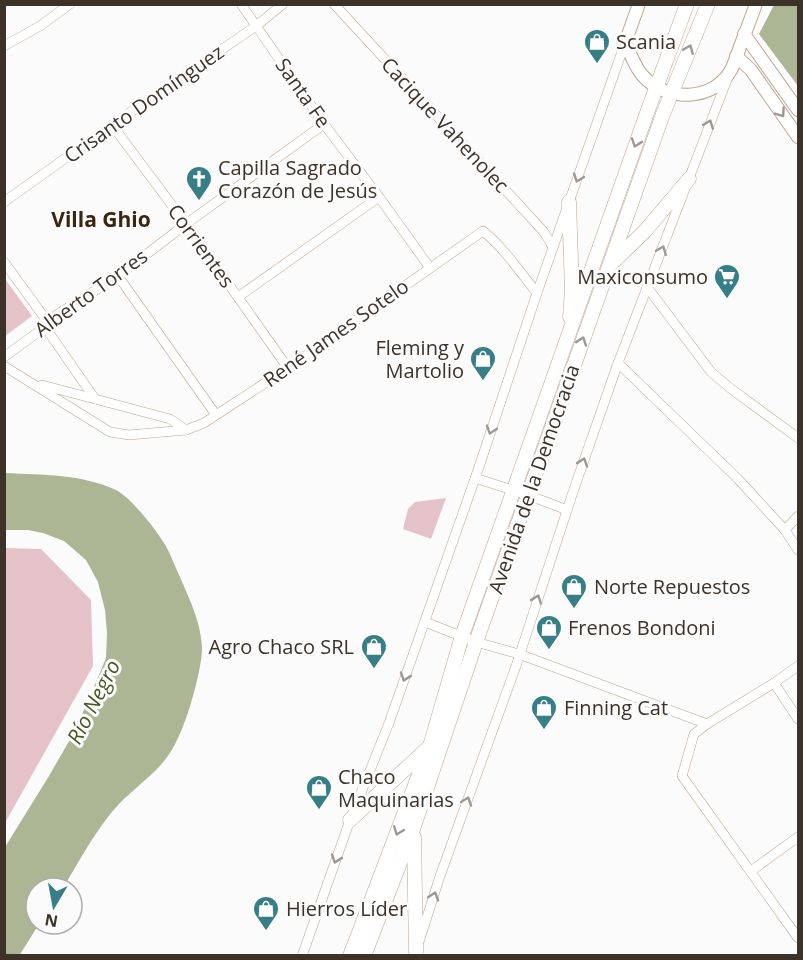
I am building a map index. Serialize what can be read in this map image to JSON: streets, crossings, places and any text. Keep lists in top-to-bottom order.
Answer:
{
  "streets": {
    "highway": ["Avenida de la Democracia"],
    "street": [
      "Santa Fe",
      "Crisanto Domínguez",
      "Cacique Vahenolec",
      "Corrientes",
      "Alberto Torres",
      "René James Sotelo"
    ]
  },
  "crossings": [
    ["Santa Fe", "Crisanto Domínguez"],
    ["Santa Fe", "Alberto Torres"],
    ["Santa Fe", "René James Sotelo"],
    ["Crisanto Domínguez", "Corrientes"],
    ["Corrientes", "Alberto Torres"],
    ["Corrientes", "René James Sotelo"]
  ],
  "districts": ["Villa Ghio"],
  "water": ["Río Negro"],
  "places": {
    "shop": [
      "Scania",
      "Fleming y Martolio",
      "Norte Repuestos",
      "Frenos Bondoni",
      "Agro Chaco SRL",
      "Finning Cat",
      "Chaco Maquinarias",
      "Hierros Líder"
    ],
    "church": ["Capilla Sagrado Corazón de Jesús"],
    "supermarket": ["Maxiconsumo"]
  },
  "north": "bottom"
}
